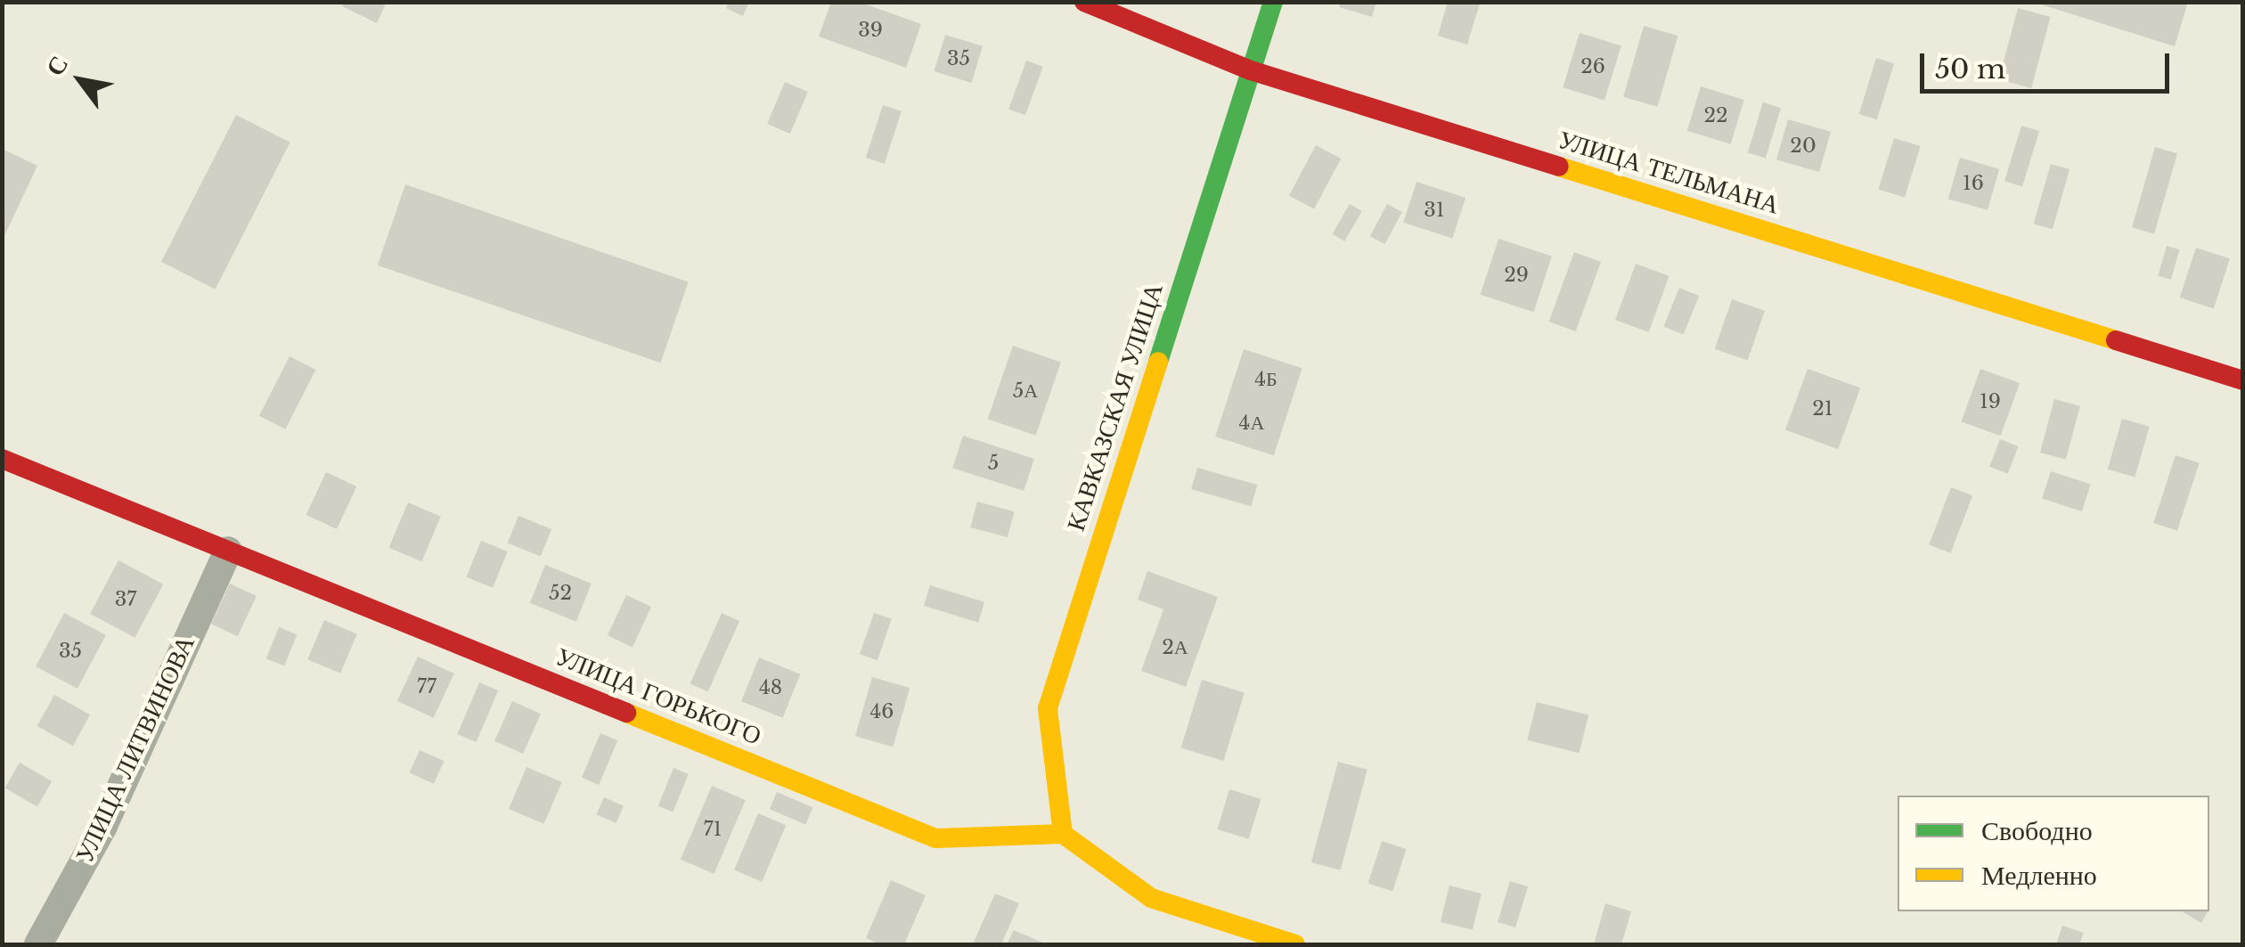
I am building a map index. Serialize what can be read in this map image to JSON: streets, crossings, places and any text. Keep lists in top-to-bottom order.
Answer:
{
  "streets": {
    "street": [
      "УЛИЦА ТЕЛЬМАНА",
      "КАВКАЗСКАЯ УЛИЦА",
      "УЛИЦА ГОРЬКОГО",
      "УЛИЦА ЛИТВИНОВА"
    ]
  },
  "crossings": [
    ["УЛИЦА ТЕЛЬМАНА", "КАВКАЗСКАЯ УЛИЦА"],
    ["КАВКАЗСКАЯ УЛИЦА", "УЛИЦА ГОРЬКОГО"],
    ["УЛИЦА ГОРЬКОГО", "УЛИЦА ЛИТВИНОВА"]
  ],
  "house_numbers": [
    "39",
    "35",
    "26",
    "22",
    "20",
    "16",
    "31",
    "29",
    "4Б",
    "5А",
    "19",
    "21",
    "4А",
    "5",
    "52",
    "37",
    "2А",
    "35",
    "77",
    "48",
    "46",
    "71"
  ],
  "legend": ["Свободно", "Медленно"],
  "scale_bar": "50 m",
  "north": "top left"
}
